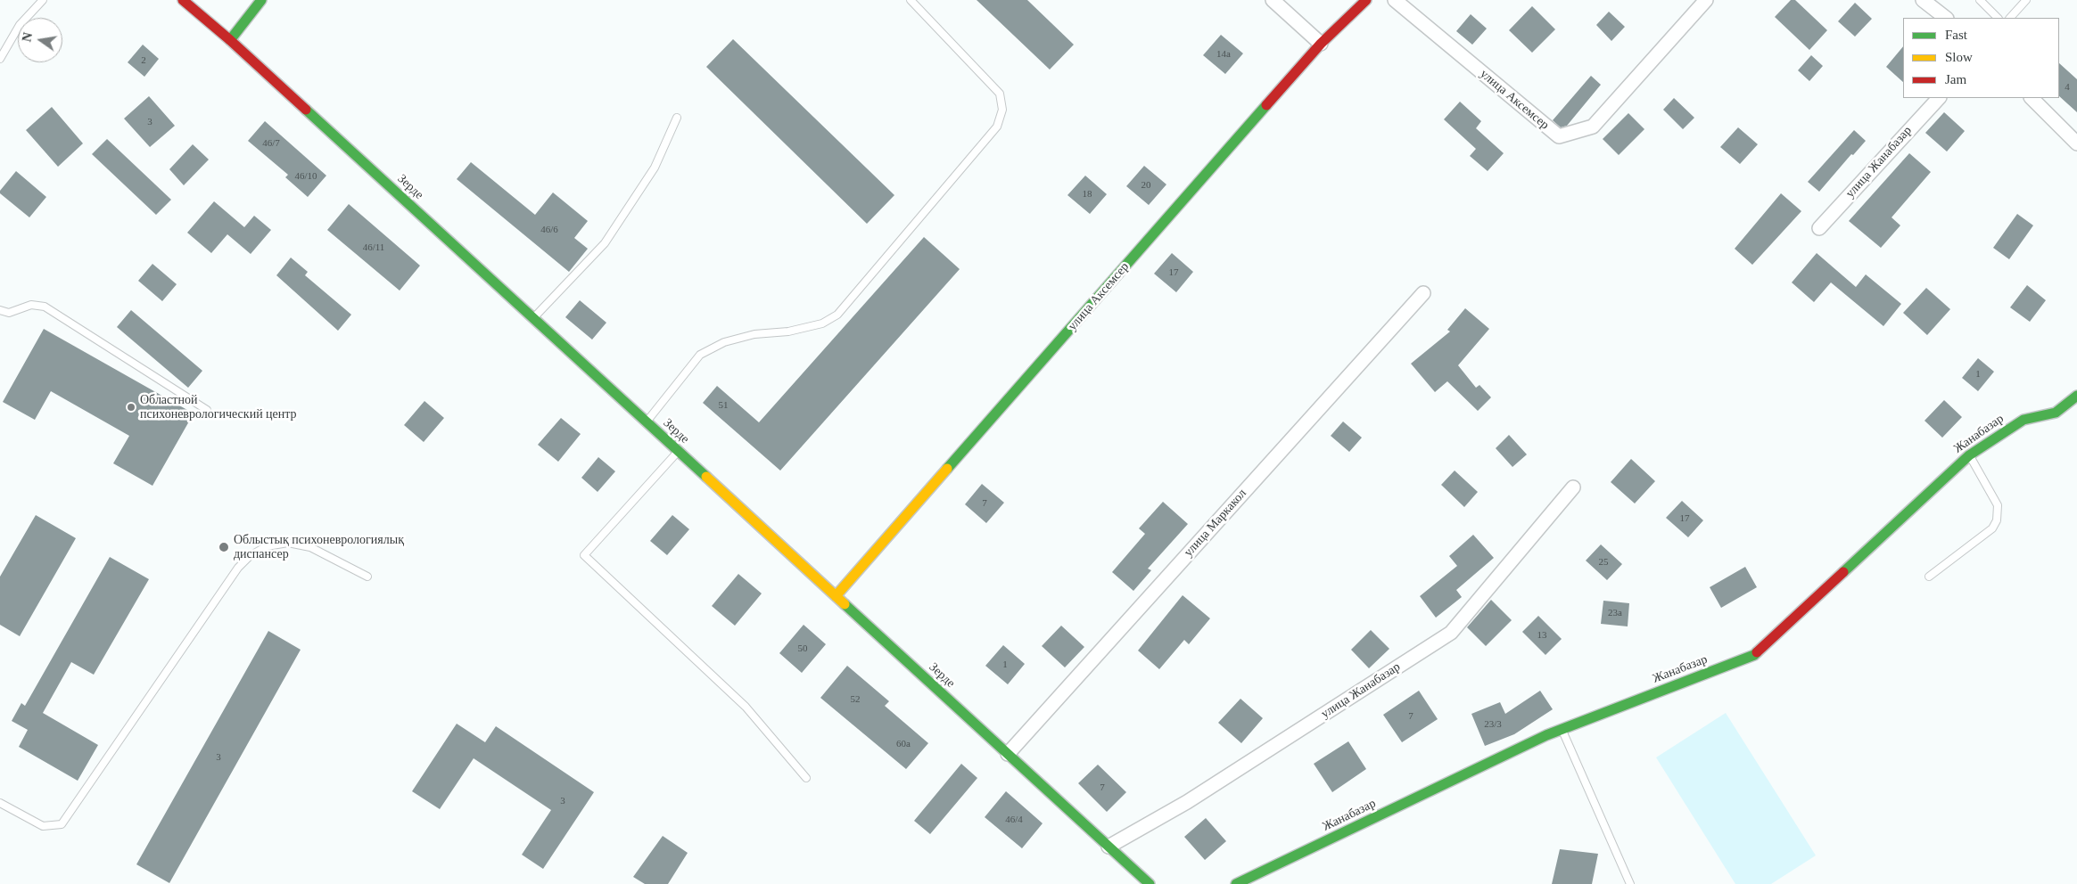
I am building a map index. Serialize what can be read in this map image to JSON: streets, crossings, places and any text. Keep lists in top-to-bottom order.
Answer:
{
  "streets": {
    "street": [
      "улица Аксемсер",
      "улица Жанабазар",
      "Зерде",
      "Жанабазар",
      "улица Маркакол"
    ]
  },
  "crossings": [
    ["улица Аксемсер", "Зерде"],
    ["улица Жанабазар", "Зерде"],
    ["Зерде", "улица Маркакол"]
  ],
  "places": ["Областной психоневрологический центр", "Облыстық психоневрологиялық диспансер"],
  "house_numbers": [
    "14а",
    "2",
    "4",
    "3",
    "46/7",
    "46/10",
    "20",
    "18",
    "46/6",
    "46/11",
    "17",
    "1",
    "51",
    "7",
    "17",
    "25",
    "23а",
    "13",
    "50",
    "1",
    "52",
    "7",
    "23/3",
    "60а",
    "3",
    "7",
    "3",
    "46/4"
  ],
  "legend": ["Fast", "Slow", "Jam"],
  "north": "left"
}
